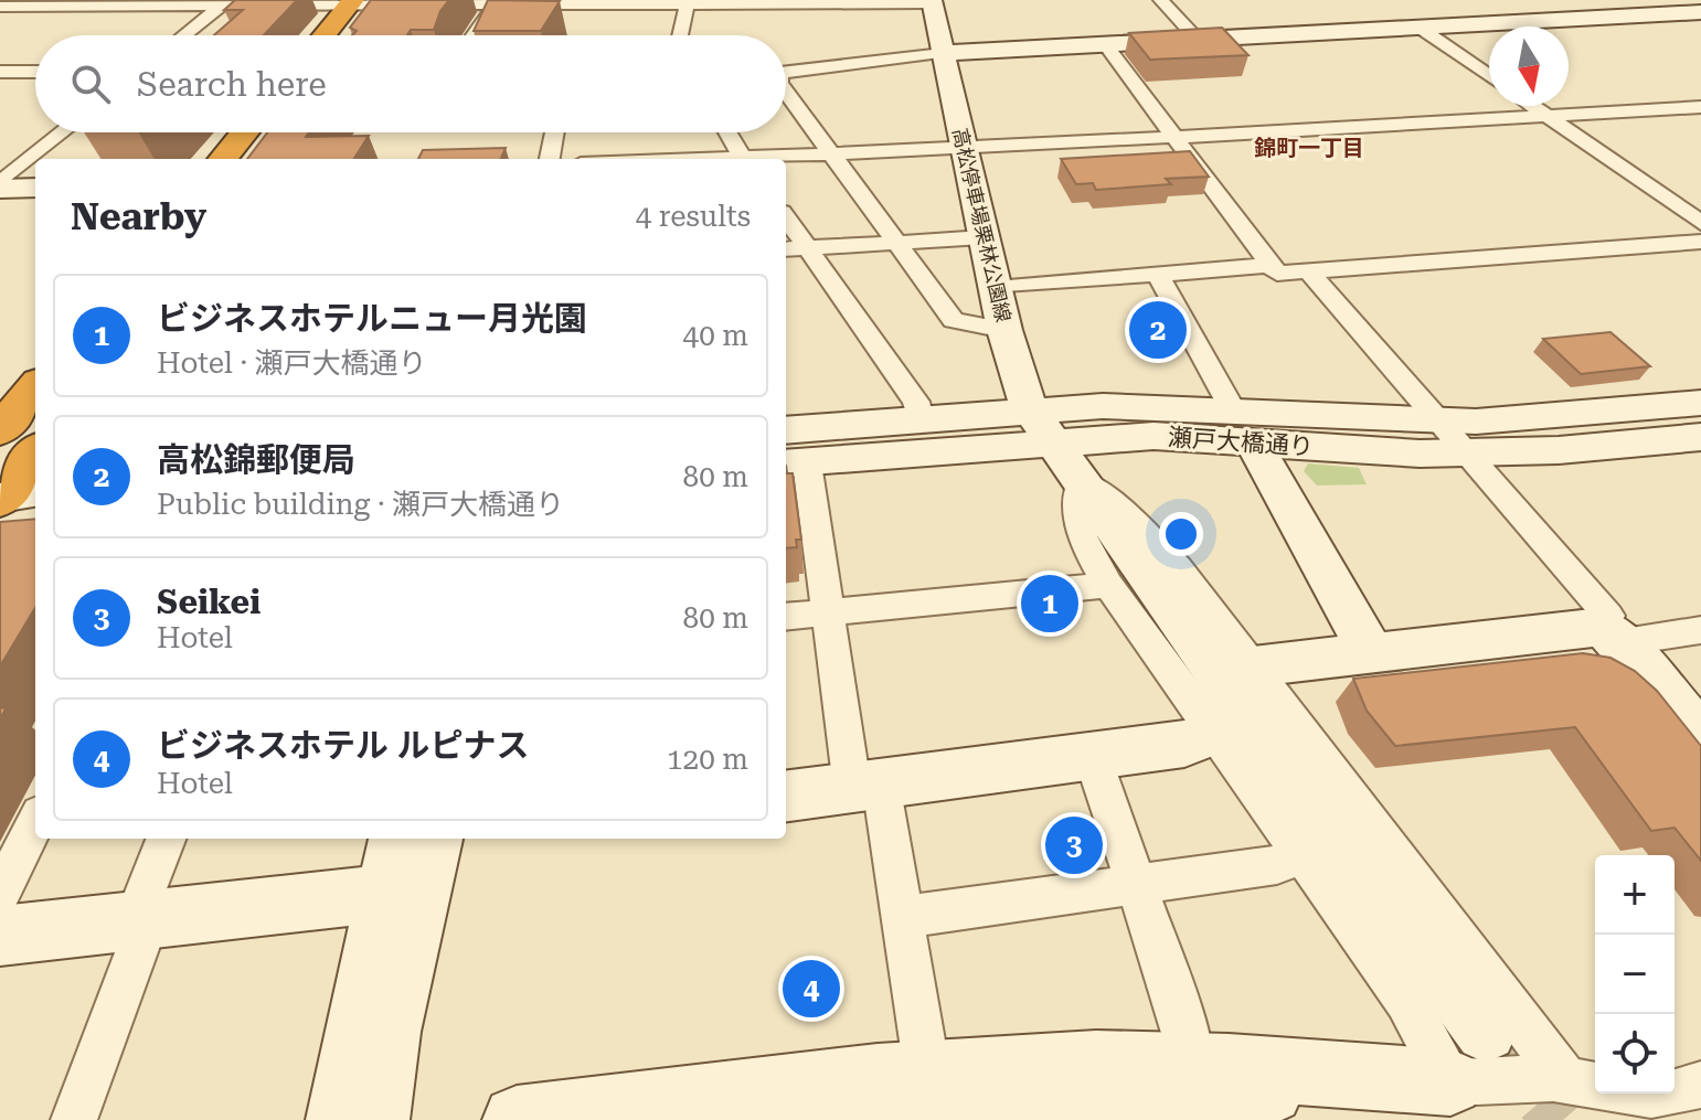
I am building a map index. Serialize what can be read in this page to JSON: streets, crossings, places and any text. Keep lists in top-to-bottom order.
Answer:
{
  "streets": {
    "street": ["高松停車場栗林公園線", "瀬戸大橋通り"]
  },
  "crossings": [
    ["高松停車場栗林公園線", "瀬戸大橋通り"]
  ],
  "districts": ["錦町一丁目"],
  "north": "bottom",
  "page": {
    "search": "Search here",
    "heading": ["Nearby", "4 results"],
    "list": [
      {
        "mark": "1",
        "name": "ビジネスホテルニュー月光園",
        "note": "Hotel · 瀬戸大橋通り",
        "value": "40 m"
      },
      {
        "mark": "2",
        "name": "高松錦郵便局",
        "note": "Public building · 瀬戸大橋通り",
        "value": "80 m"
      },
      {
        "mark": "3",
        "name": "Seikei",
        "note": "Hotel",
        "value": "80 m"
      },
      {
        "mark": "4",
        "name": "ビジネスホテル ルピナス",
        "note": "Hotel",
        "value": "120 m"
      }
    ],
    "pins": [
      "2",
      "1",
      "3",
      "4"
    ],
    "map_buttons": ["+", "−"]
  }
}
